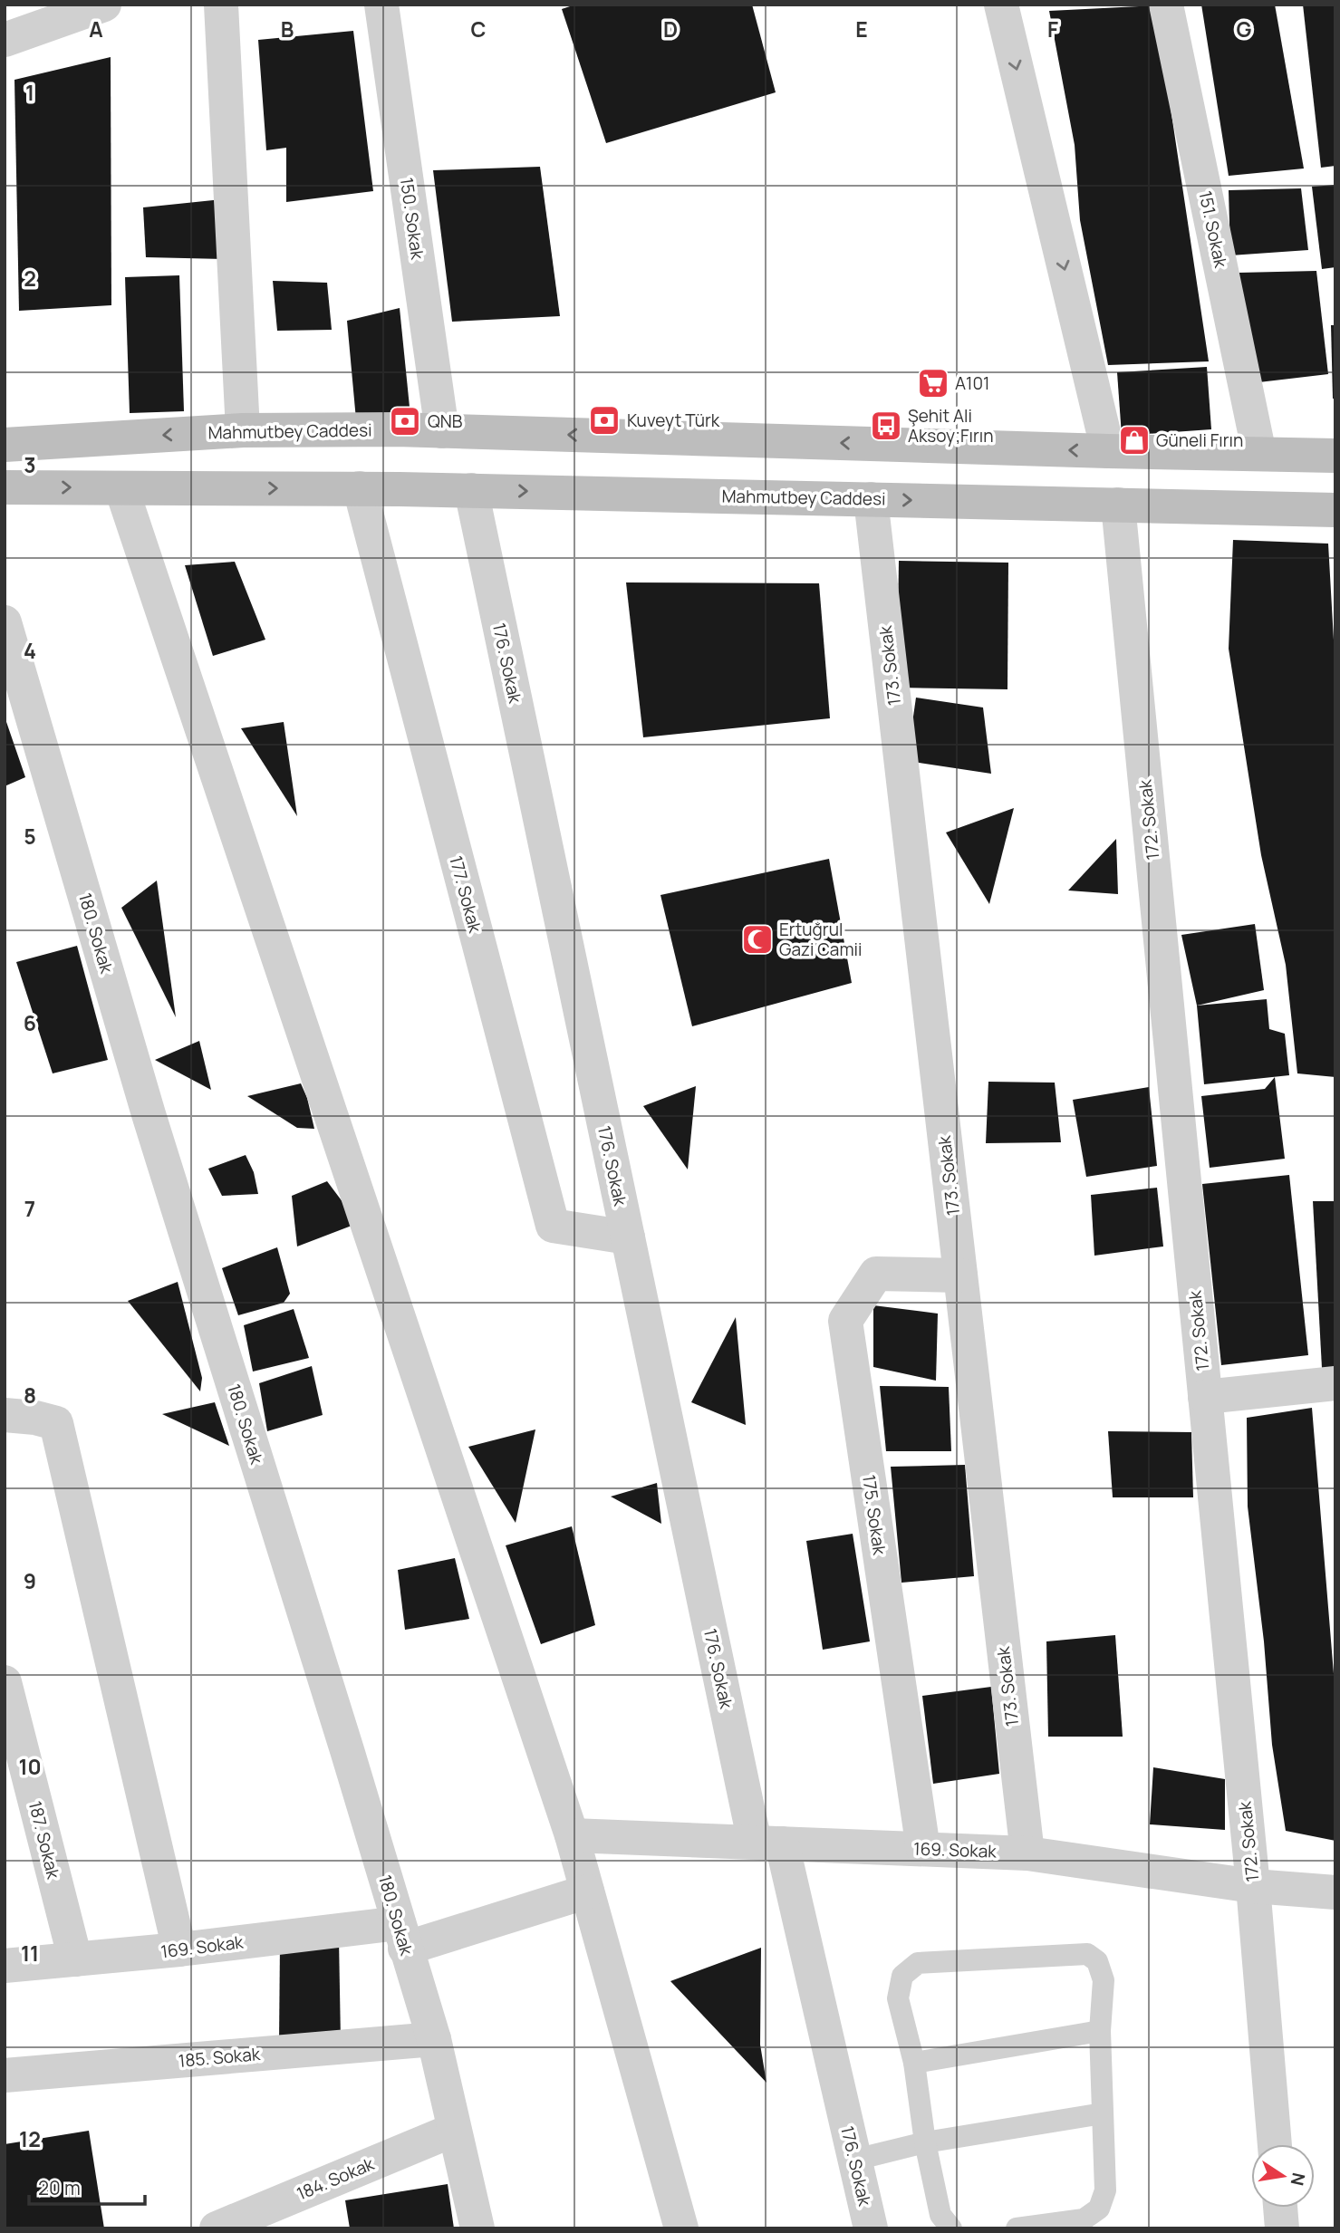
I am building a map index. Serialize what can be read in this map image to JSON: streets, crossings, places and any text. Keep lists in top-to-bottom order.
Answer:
{
  "streets": {
    "main road": ["Mahmutbey Caddesi"],
    "street": [
      "150. Sokak",
      "151. Sokak",
      "176. Sokak",
      "173. Sokak",
      "172. Sokak",
      "177. Sokak",
      "180. Sokak",
      "175. Sokak",
      "187. Sokak",
      "169. Sokak",
      "185. Sokak",
      "184. Sokak"
    ]
  },
  "crossings": [
    ["150. Sokak", "Mahmutbey Caddesi"],
    ["151. Sokak", "Mahmutbey Caddesi"],
    ["Mahmutbey Caddesi", "176. Sokak"],
    ["Mahmutbey Caddesi", "173. Sokak"],
    ["Mahmutbey Caddesi", "172. Sokak"],
    ["Mahmutbey Caddesi", "177. Sokak"],
    ["176. Sokak", "177. Sokak"],
    ["176. Sokak", "169. Sokak"],
    ["173. Sokak", "175. Sokak"],
    ["173. Sokak", "169. Sokak"],
    ["172. Sokak", "169. Sokak"],
    ["180. Sokak", "169. Sokak"],
    ["180. Sokak", "185. Sokak"],
    ["180. Sokak", "184. Sokak"],
    ["175. Sokak", "169. Sokak"],
    ["187. Sokak", "169. Sokak"]
  ],
  "places": {
    "supermarket": ["A101"],
    "bank": ["Kuveyt Türk", "QNB"],
    "bus stop": ["Şehit Ali Aksoy;Fırın"],
    "shop": ["Güneli Fırın"],
    "mosque": ["Ertuğrul Gazi Camii"]
  },
  "scale_bar": "20 m",
  "north": "right",
  "grid": {
    "columns": [
      "A",
      "B",
      "C",
      "D",
      "E",
      "F",
      "G"
    ],
    "rows": [
      "1",
      "2",
      "3",
      "4",
      "5",
      "6",
      "7",
      "8",
      "9",
      "10",
      "11",
      "12"
    ]
  }
}
